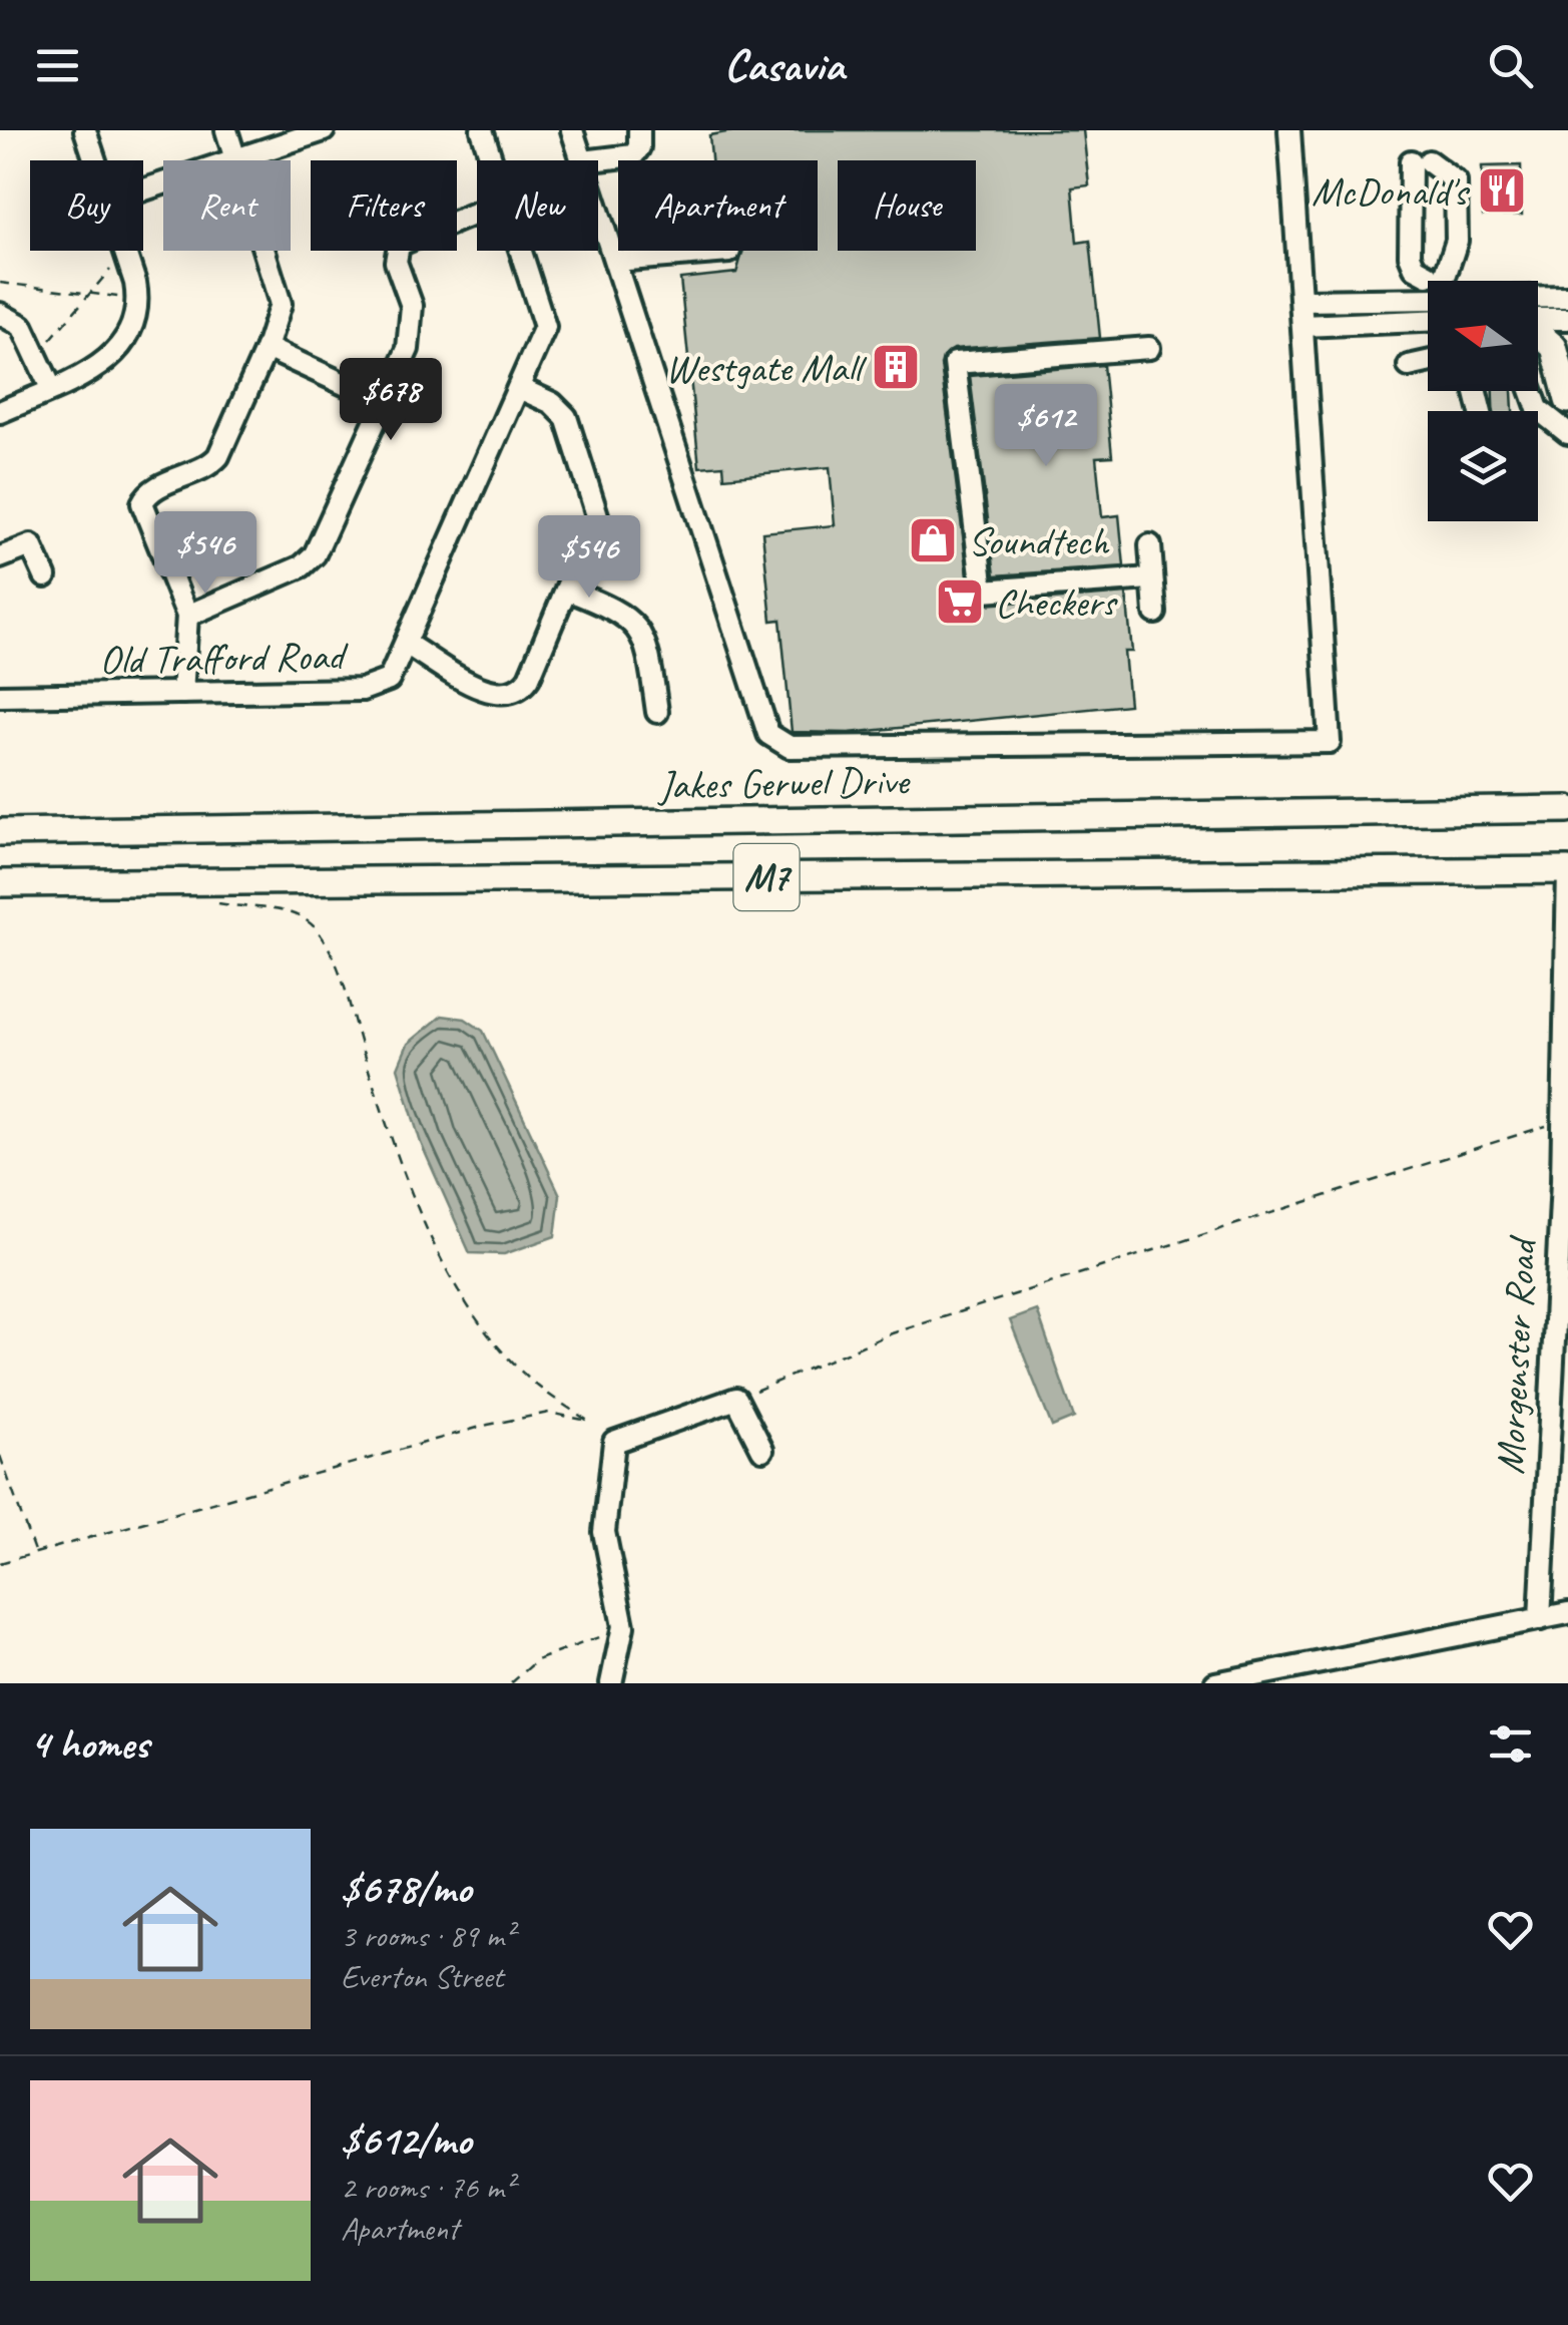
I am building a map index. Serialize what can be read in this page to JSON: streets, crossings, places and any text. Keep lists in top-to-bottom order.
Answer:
{
  "streets": {
    "main road": ["Jakes Gerwel Drive", "M7", "Morgenster Road"],
    "street": ["Old Trafford Road"]
  },
  "crossings": [
    ["M7", "Morgenster Road"]
  ],
  "places": {
    "restaurant": ["McDonald's"],
    "building": ["Westgate Mall"],
    "shop": ["Soundtech"],
    "supermarket": ["Checkers"]
  },
  "north": "left",
  "page": {
    "header": "Casavia",
    "chip": [
      "Buy",
      "Rent",
      "Filters",
      "New",
      "Apartment",
      "House"
    ],
    "price": [
      "$678",
      "$612",
      "$546",
      "$546"
    ],
    "heading": "4 homes",
    "list": [
      {
        "name": "$678/mo",
        "note": "3 rooms · 89 m² · Everton Street"
      },
      {
        "name": "$612/mo",
        "note": "2 rooms · 76 m² · Apartment"
      }
    ]
  }
}
